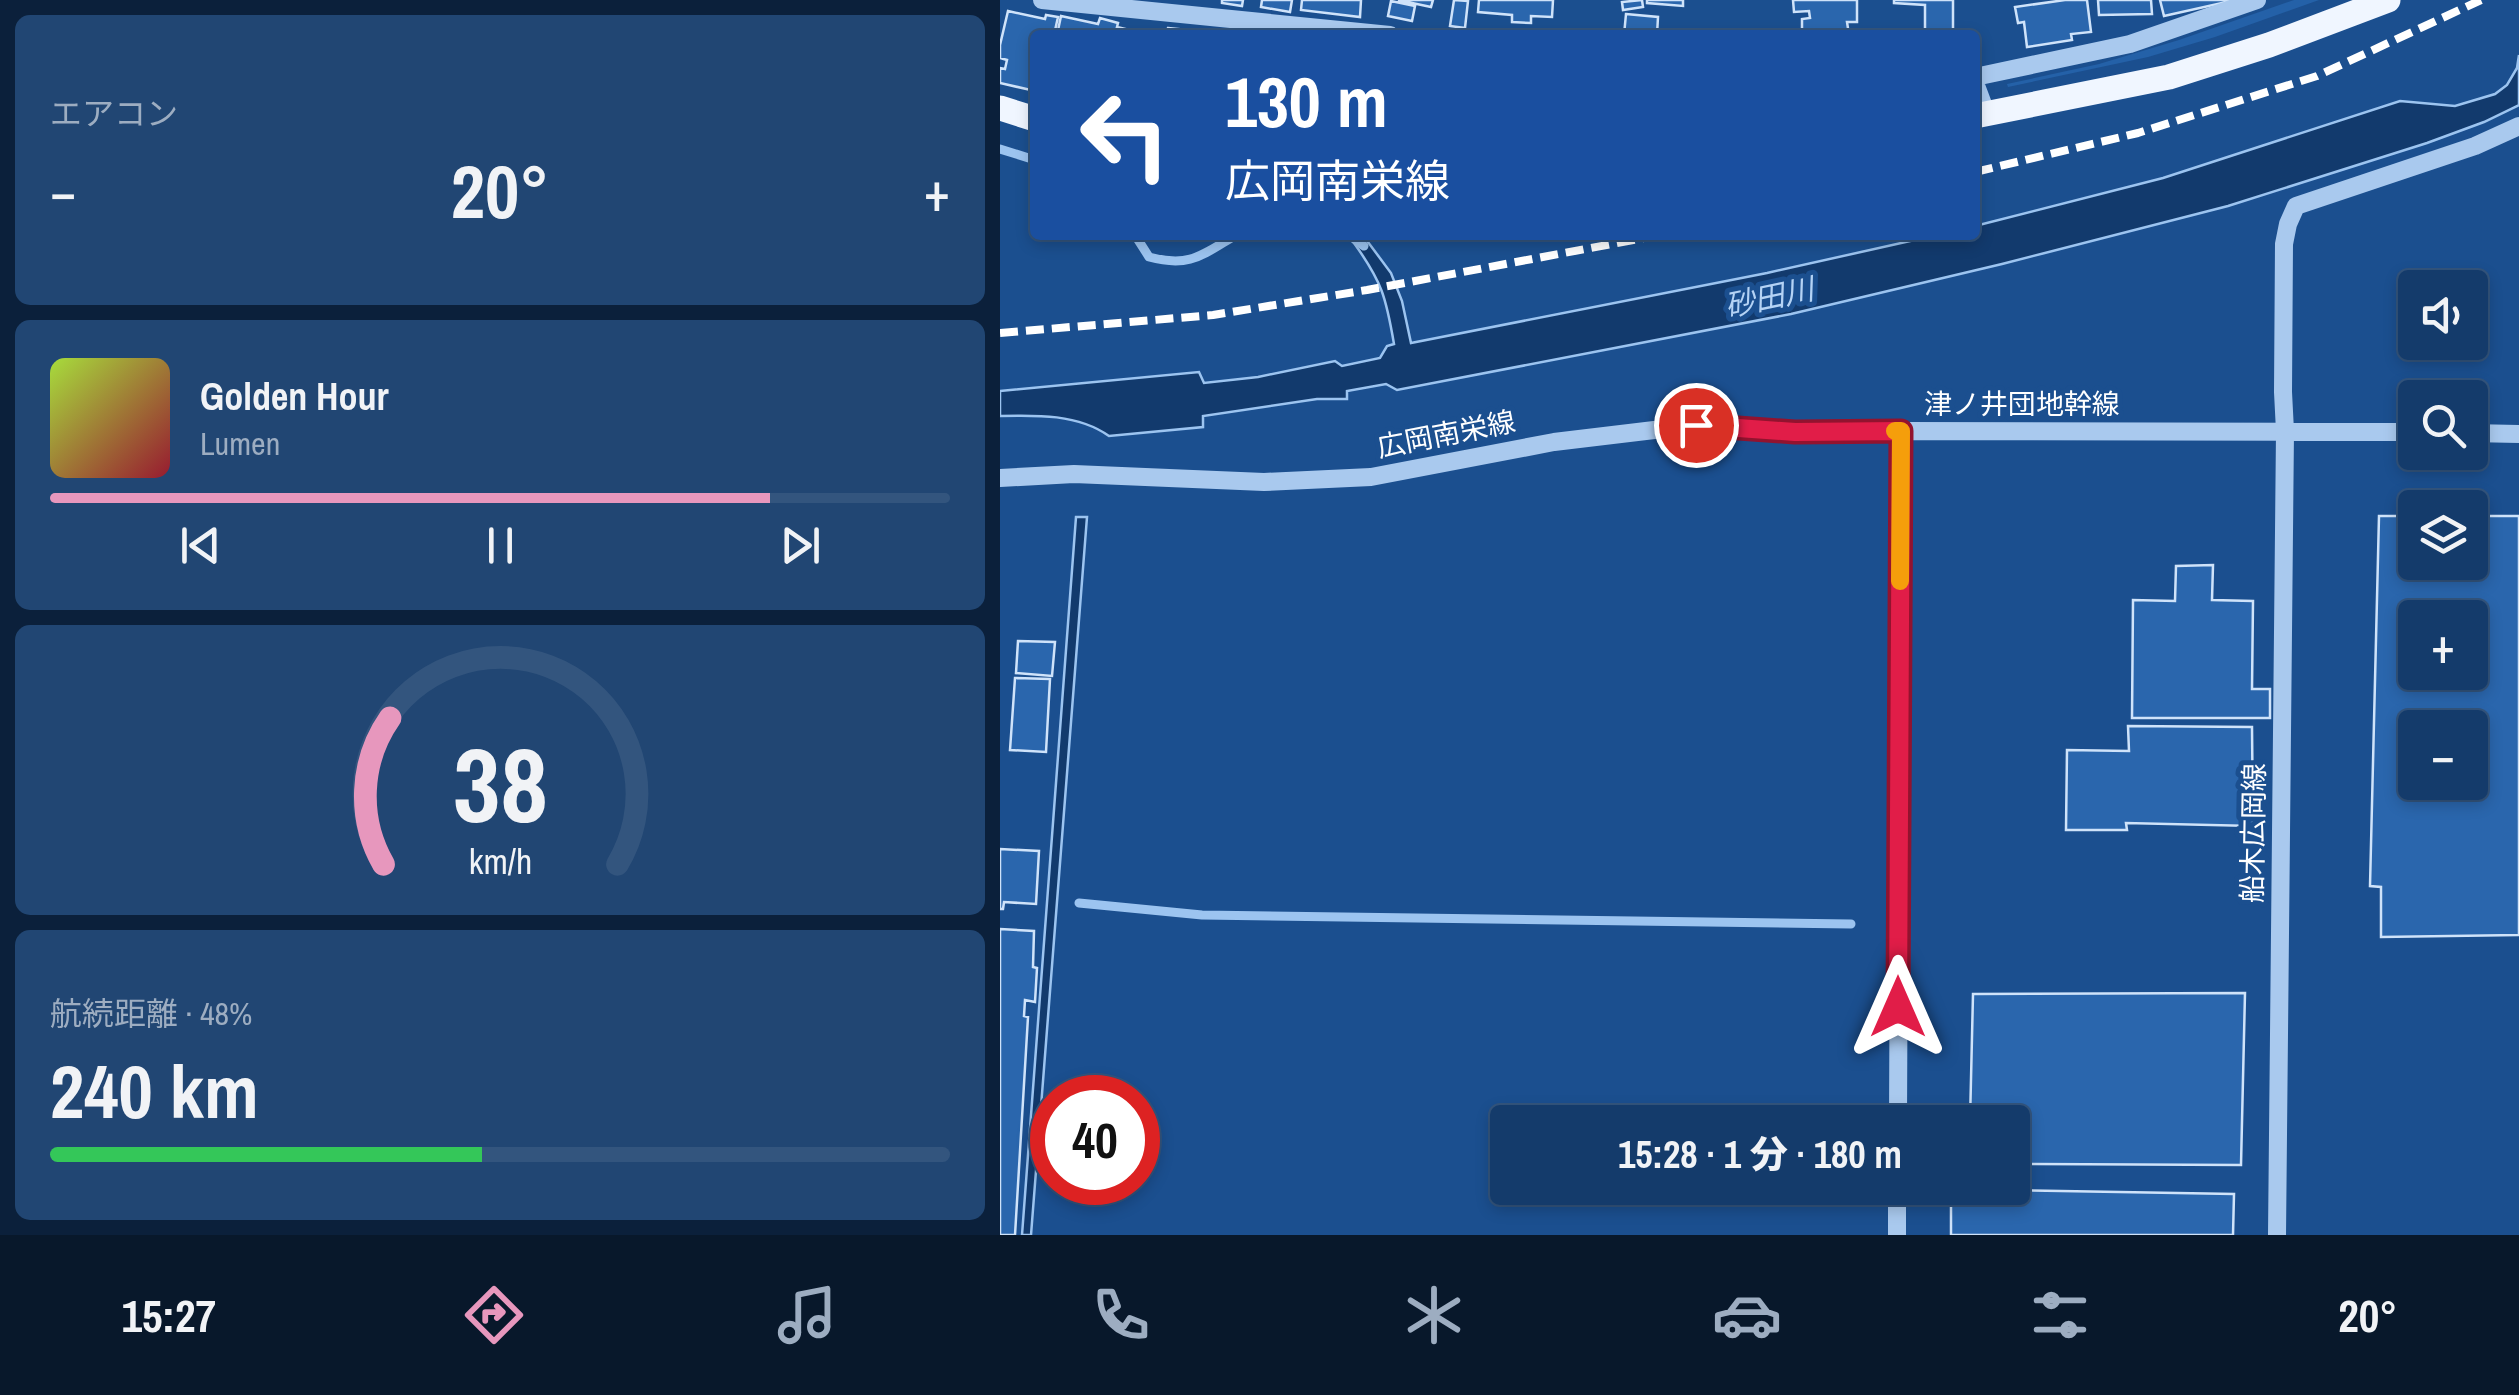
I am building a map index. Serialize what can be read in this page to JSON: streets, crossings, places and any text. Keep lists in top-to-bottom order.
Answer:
{
  "streets": {
    "street": ["津ノ井団地幹線", "広岡南栄線", "船木広岡線"]
  },
  "crossings": [
    ["津ノ井団地幹線", "広岡南栄線"],
    ["津ノ井団地幹線", "船木広岡線"]
  ],
  "water": ["砂田川"],
  "page": {
    "tile": [
      "エアコン",
      ["航続距離 · 48%", "240 km"]
    ],
    "turn": ["130 m", "広岡南栄線"],
    "heat": ["−", "20°", "+"],
    "map_buttons": ["+", "−"],
    "song": ["Golden Hour", "Lumen"],
    "limit": "40",
    "trip": "15:28 · 1 分 · 180 m",
    "tabs": ["15:27", "20°"],
    "gauge": ["38", "km/h"]
  }
}
